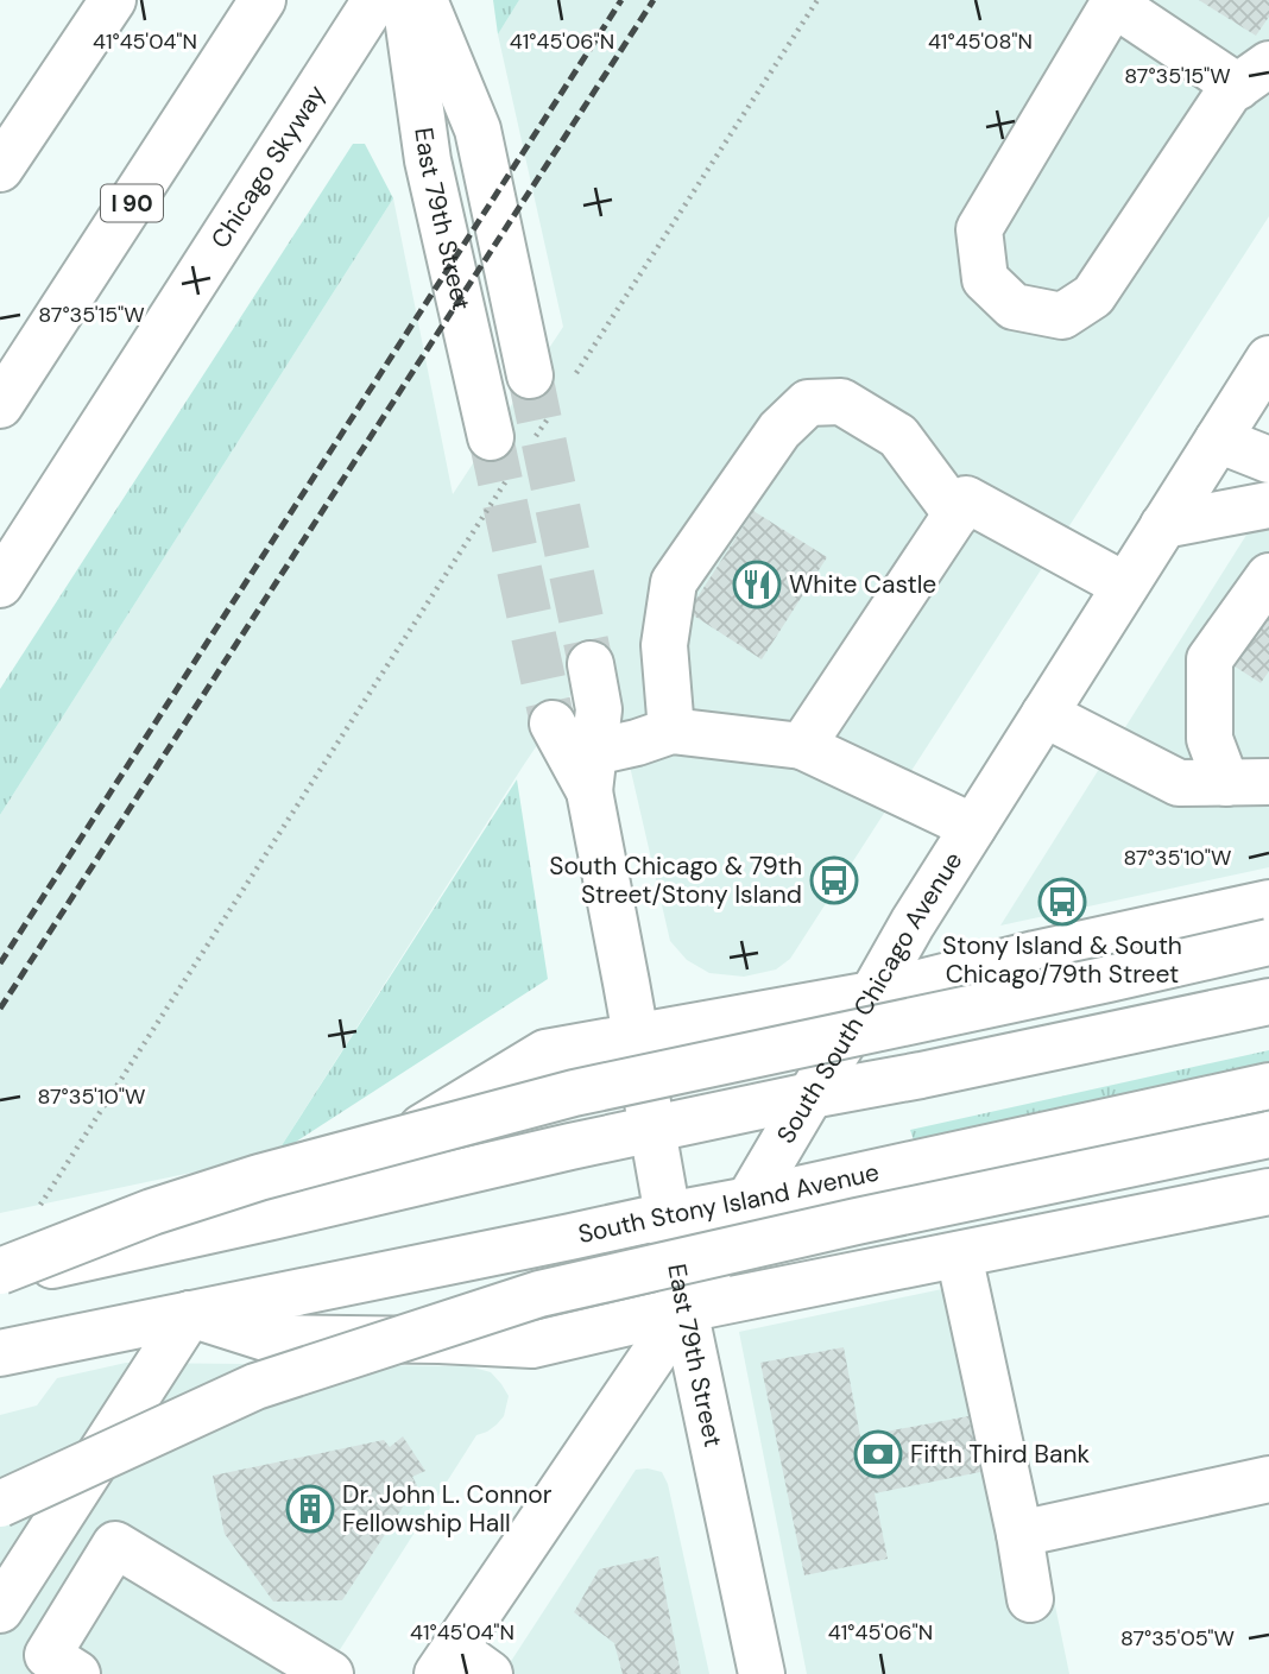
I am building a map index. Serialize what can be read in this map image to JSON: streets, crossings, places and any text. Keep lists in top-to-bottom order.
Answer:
{
  "streets": {
    "main road": [
      "Chicago Skyway",
      "I 90",
      "East 79th Street",
      "South South Chicago Avenue",
      "South Stony Island Avenue"
    ]
  },
  "crossings": [
    ["East 79th Street", "South South Chicago Avenue"],
    ["East 79th Street", "South Stony Island Avenue"],
    ["South South Chicago Avenue", "South Stony Island Avenue"]
  ],
  "places": {
    "restaurant": ["White Castle"],
    "bus stop": ["South Chicago & 79th Street/Stony Island", "Stony Island & South Chicago/79th Street"],
    "bank": ["Fifth Third Bank"],
    "building": ["Dr. John L. Connor Fellowship Hall"]
  },
  "coordinates": [
    "41°45'04\"N",
    "41°45'06\"N",
    "41°45'08\"N",
    "87°35'15\"W",
    "87°35'10\"W",
    "87°35'05\"W"
  ]
}
